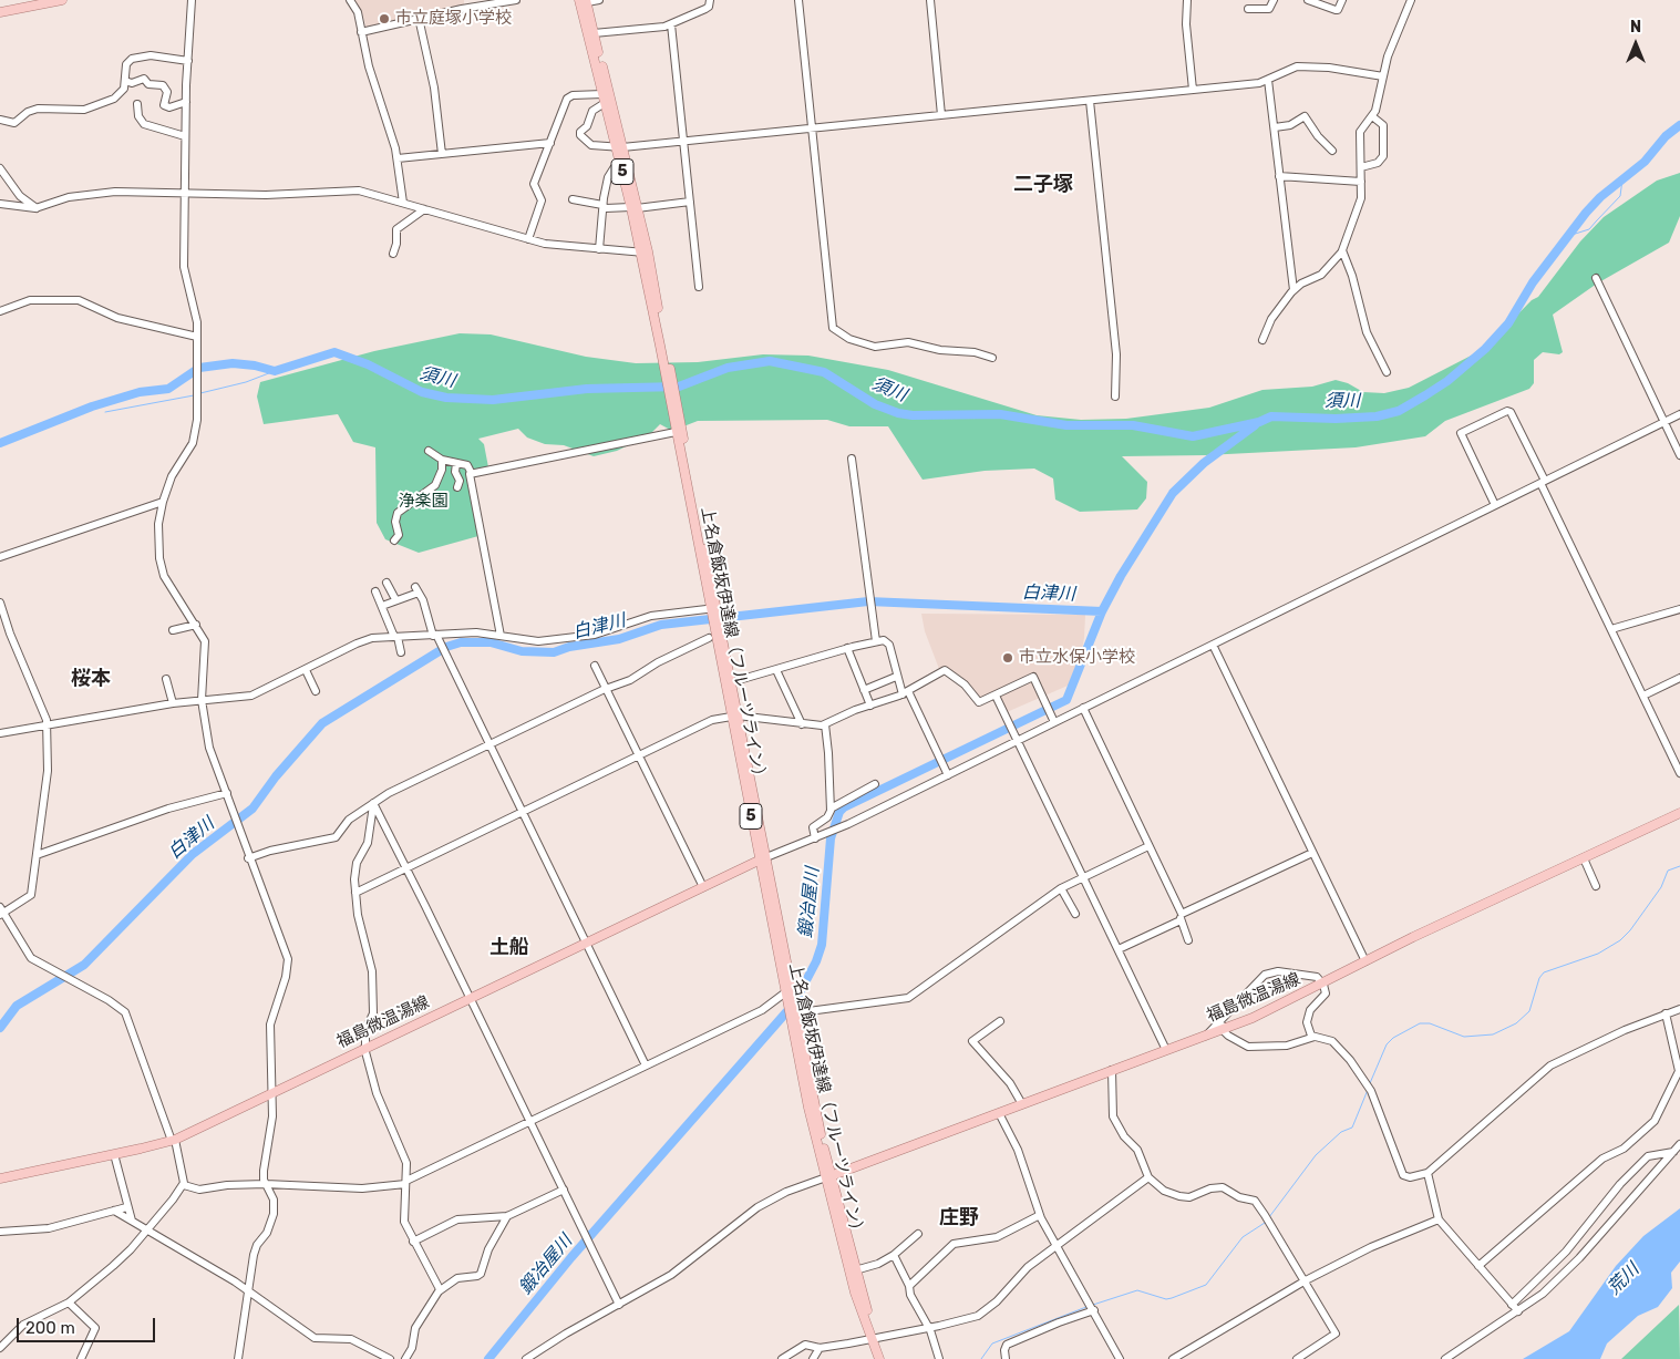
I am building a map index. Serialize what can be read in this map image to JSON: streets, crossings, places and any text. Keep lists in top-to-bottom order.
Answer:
{
  "streets": {
    "main road": ["5", "上名倉飯坂伊達線（フルーツライン）", "福島微温湯線"]
  },
  "crossings": [
    ["上名倉飯坂伊達線（フルーツライン）", "福島微温湯線"]
  ],
  "districts": [
    "二子塚",
    "桜本",
    "土船",
    "庄野"
  ],
  "water": [
    "須川",
    "白津川",
    "鍛冶屋川",
    "荒川"
  ],
  "parks": ["浄楽園"],
  "places": ["市立庭塚小学校", "市立水保小学校"],
  "scale_bar": "200 m",
  "north": "top"
}
